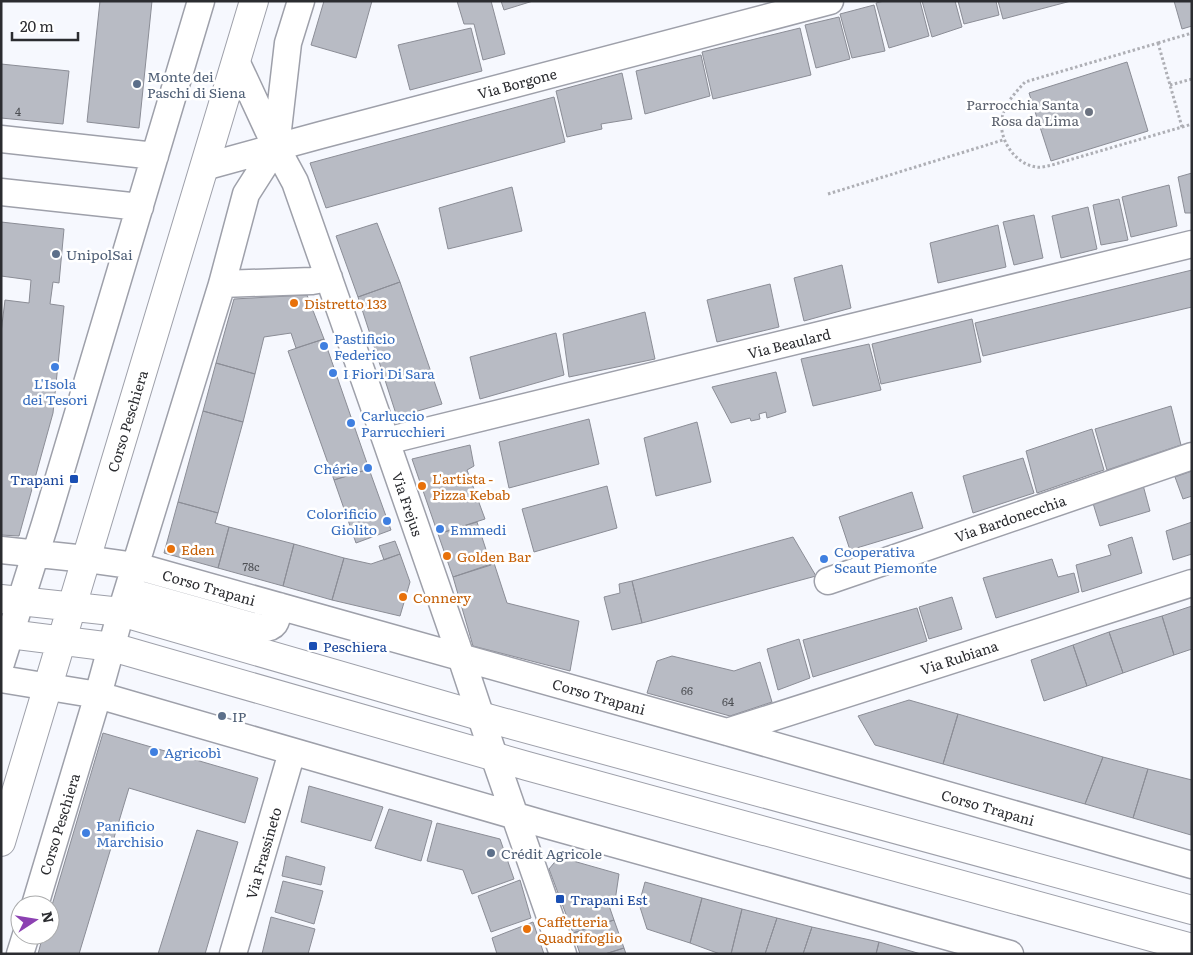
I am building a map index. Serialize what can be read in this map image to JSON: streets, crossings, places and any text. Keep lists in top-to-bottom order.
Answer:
{
  "streets": {
    "main road": ["Corso Peschiera"],
    "street": [
      "Via Borgone",
      "Via Beaulard",
      "Via Frejus",
      "Via Bardonecchia",
      "Corso Trapani",
      "Via Rubiana",
      "Via Frassineto"
    ]
  },
  "crossings": [
    ["Via Borgone", "Corso Peschiera"],
    ["Via Borgone", "Via Frejus"],
    ["Via Beaulard", "Via Frejus"],
    ["Corso Peschiera", "Via Frejus"],
    ["Corso Peschiera", "Corso Trapani"],
    ["Via Frejus", "Corso Trapani"],
    ["Corso Trapani", "Via Rubiana"]
  ],
  "places": {
    "other": [
      "Monte dei Paschi di Siena",
      "Parrocchia Santa Rosa da Lima",
      "UnipolSai",
      "Distretto 133",
      "Pastificio Federico",
      "L'Isola dei Tesori",
      "I Fiori Di Sara",
      "Carluccio Parrucchieri",
      "Chérie",
      "L'artista - Pizza Kebab",
      "Colorificio Giolito",
      "Emmedi",
      "Eden",
      "Golden Bar",
      "Cooperativa Scaut Piemonte",
      "Connery",
      "IP",
      "Agricobì",
      "Panificio Marchisio",
      "Crédit Agricole",
      "Caffetteria Quadrifoglio"
    ],
    "transit": ["Trapani", "Peschiera", "Trapani Est"]
  },
  "house_numbers": [
    "4",
    "78c",
    "66",
    "64"
  ],
  "scale_bar": "20 m",
  "north": "right"
}
